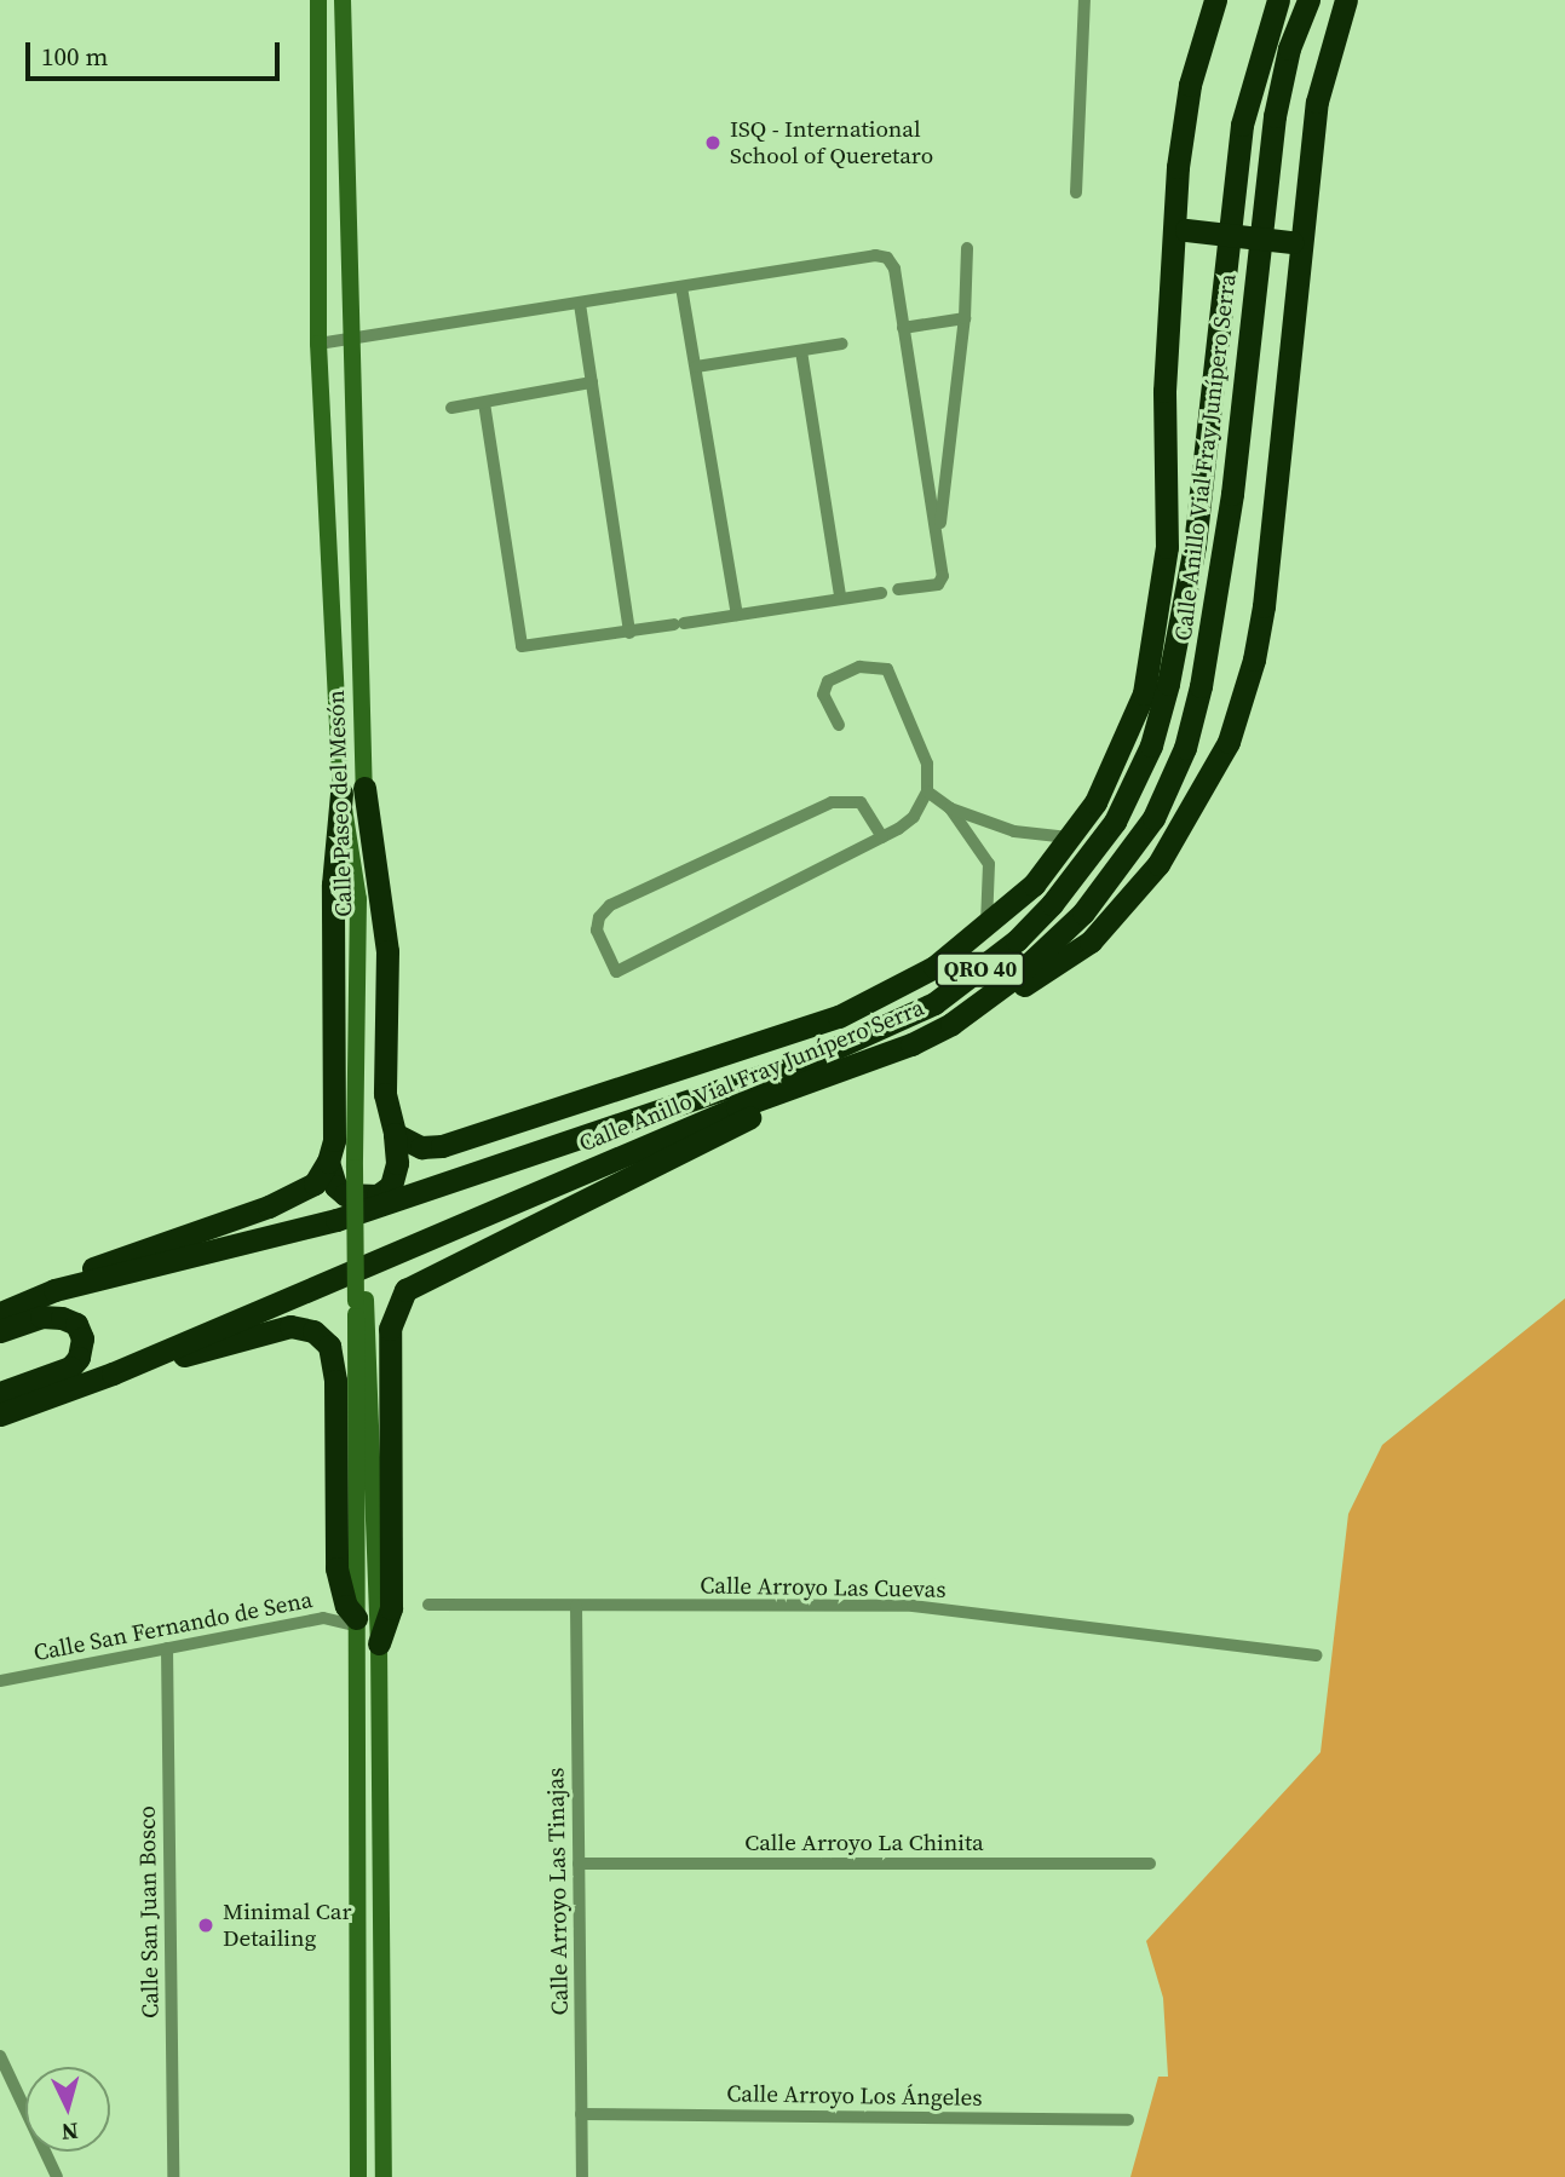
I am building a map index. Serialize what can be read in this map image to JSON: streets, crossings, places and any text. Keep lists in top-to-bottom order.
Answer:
{
  "streets": {
    "highway": ["Calle Anillo Vial Fray Junípero Serra", "QRO 40"],
    "main road": ["Calle Paseo del Mesón"],
    "street": [
      "Calle Arroyo Las Cuevas",
      "Calle San Fernando de Sena",
      "Calle Arroyo La Chinita",
      "Calle Arroyo Las Tinajas",
      "Calle San Juan Bosco",
      "Calle Arroyo Los Ángeles"
    ]
  },
  "crossings": [
    ["Calle Paseo del Mesón", "Calle San Fernando de Sena"],
    ["Calle Arroyo Las Cuevas", "Calle Arroyo Las Tinajas"],
    ["Calle San Fernando de Sena", "Calle San Juan Bosco"],
    ["Calle Arroyo La Chinita", "Calle Arroyo Las Tinajas"],
    ["Calle Arroyo Las Tinajas", "Calle Arroyo Los Ángeles"]
  ],
  "places": ["ISQ - International School of Queretaro", "Minimal Car Detailing"],
  "scale_bar": "100 m",
  "north": "bottom"
}
